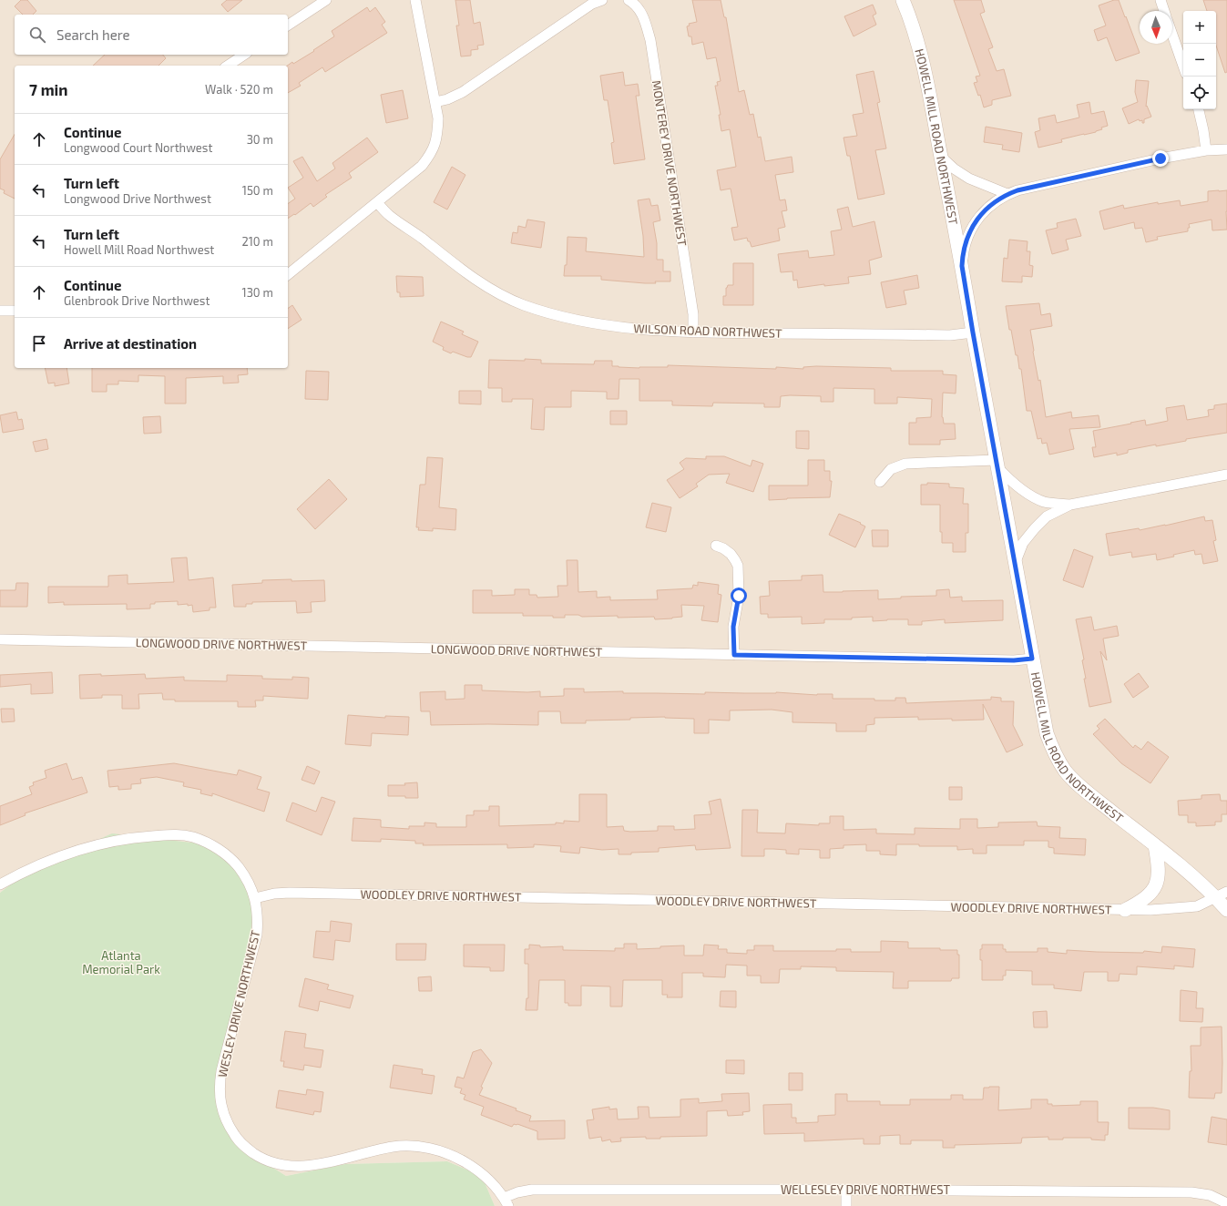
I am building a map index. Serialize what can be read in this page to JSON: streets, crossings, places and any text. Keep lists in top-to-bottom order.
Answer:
{
  "streets": {
    "main road": ["HOWELL MILL ROAD NORTHWEST"],
    "street": [
      "MONTEREY DRIVE NORTHWEST",
      "WILSON ROAD NORTHWEST",
      "LONGWOOD DRIVE NORTHWEST",
      "WOODLEY DRIVE NORTHWEST",
      "WESLEY DRIVE NORTHWEST",
      "WELLESLEY DRIVE NORTHWEST"
    ]
  },
  "crossings": [
    ["HOWELL MILL ROAD NORTHWEST", "WILSON ROAD NORTHWEST"],
    ["HOWELL MILL ROAD NORTHWEST", "LONGWOOD DRIVE NORTHWEST"],
    ["HOWELL MILL ROAD NORTHWEST", "WOODLEY DRIVE NORTHWEST"],
    ["MONTEREY DRIVE NORTHWEST", "WILSON ROAD NORTHWEST"],
    ["WOODLEY DRIVE NORTHWEST", "WESLEY DRIVE NORTHWEST"],
    ["WESLEY DRIVE NORTHWEST", "WELLESLEY DRIVE NORTHWEST"]
  ],
  "parks": ["Atlanta Memorial Park"],
  "north": "bottom",
  "page": {
    "map_buttons": ["+", "−"],
    "search": "Search here",
    "heading": ["7 min", "Walk · 520 m"],
    "list": [
      ["Continue", "Longwood Court Northwest", "30 m"],
      ["Turn left", "Longwood Drive Northwest", "150 m"],
      ["Turn left", "Howell Mill Road Northwest", "210 m"],
      ["Continue", "Glenbrook Drive Northwest", "130 m"],
      "Arrive at destination"
    ]
  }
}
